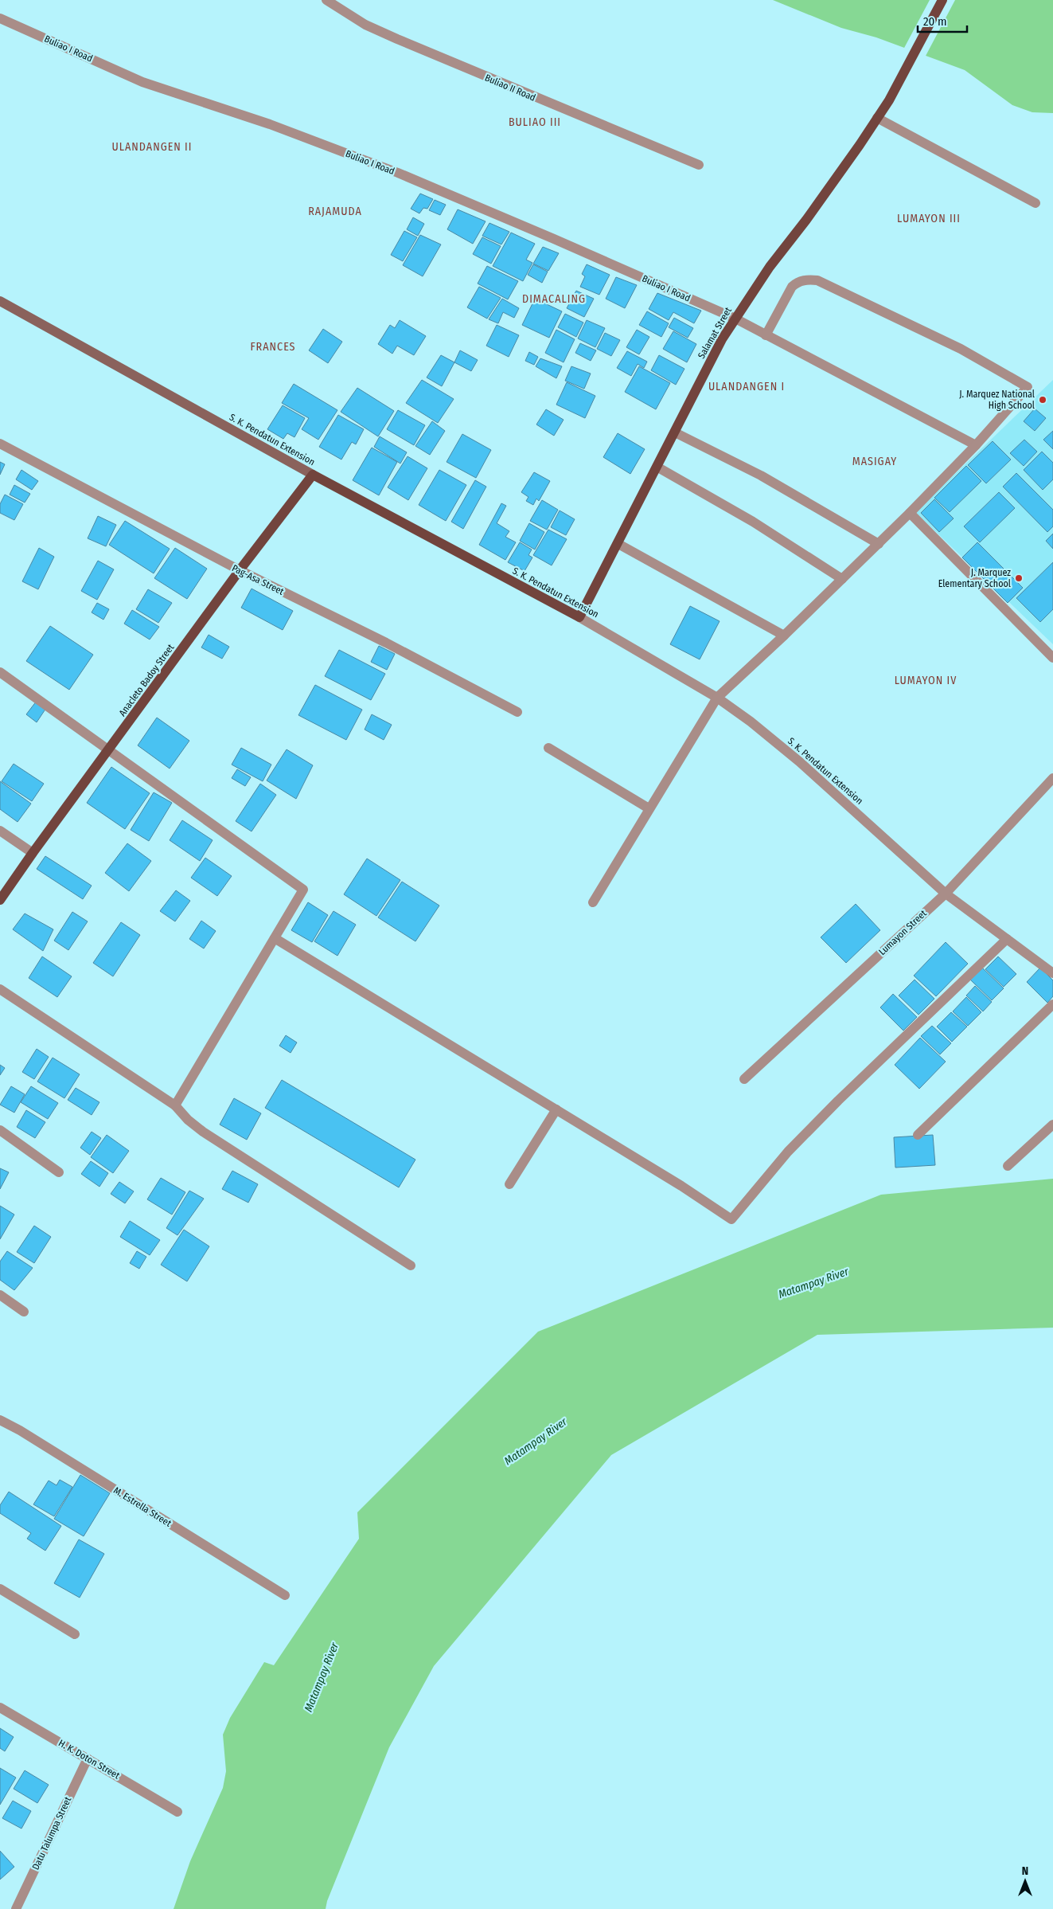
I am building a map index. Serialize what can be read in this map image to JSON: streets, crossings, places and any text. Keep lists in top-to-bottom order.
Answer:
{
  "streets": {
    "main road": ["Salamat Street", "S. K. Pendatun Extension", "Anacleto Badoy Street"],
    "street": [
      "Buliao I Road",
      "Buliao II Road",
      "Pag-Asa Street",
      "Lumayon Street",
      "M. Estrella Street",
      "H. K. Doton Street",
      "Datu Talumpa Street"
    ]
  },
  "crossings": [
    ["Buliao I Road", "Salamat Street"],
    ["Salamat Street", "S. K. Pendatun Extension"],
    ["S. K. Pendatun Extension", "Anacleto Badoy Street"],
    ["S. K. Pendatun Extension", "Lumayon Street"],
    ["Pag-Asa Street", "Anacleto Badoy Street"],
    ["H. K. Doton Street", "Datu Talumpa Street"]
  ],
  "districts": [
    "BULIAO III",
    "ULANDANGEN II",
    "RAJAMUDA",
    "LUMAYON III",
    "DIMACALING",
    "FRANCES",
    "ULANDANGEN I",
    "MASIGAY",
    "LUMAYON IV"
  ],
  "water": ["Matampay River"],
  "places": ["J. Marquez National High School", "J. Marquez Elementary School"],
  "scale_bar": "20 m",
  "north": "top"
}
